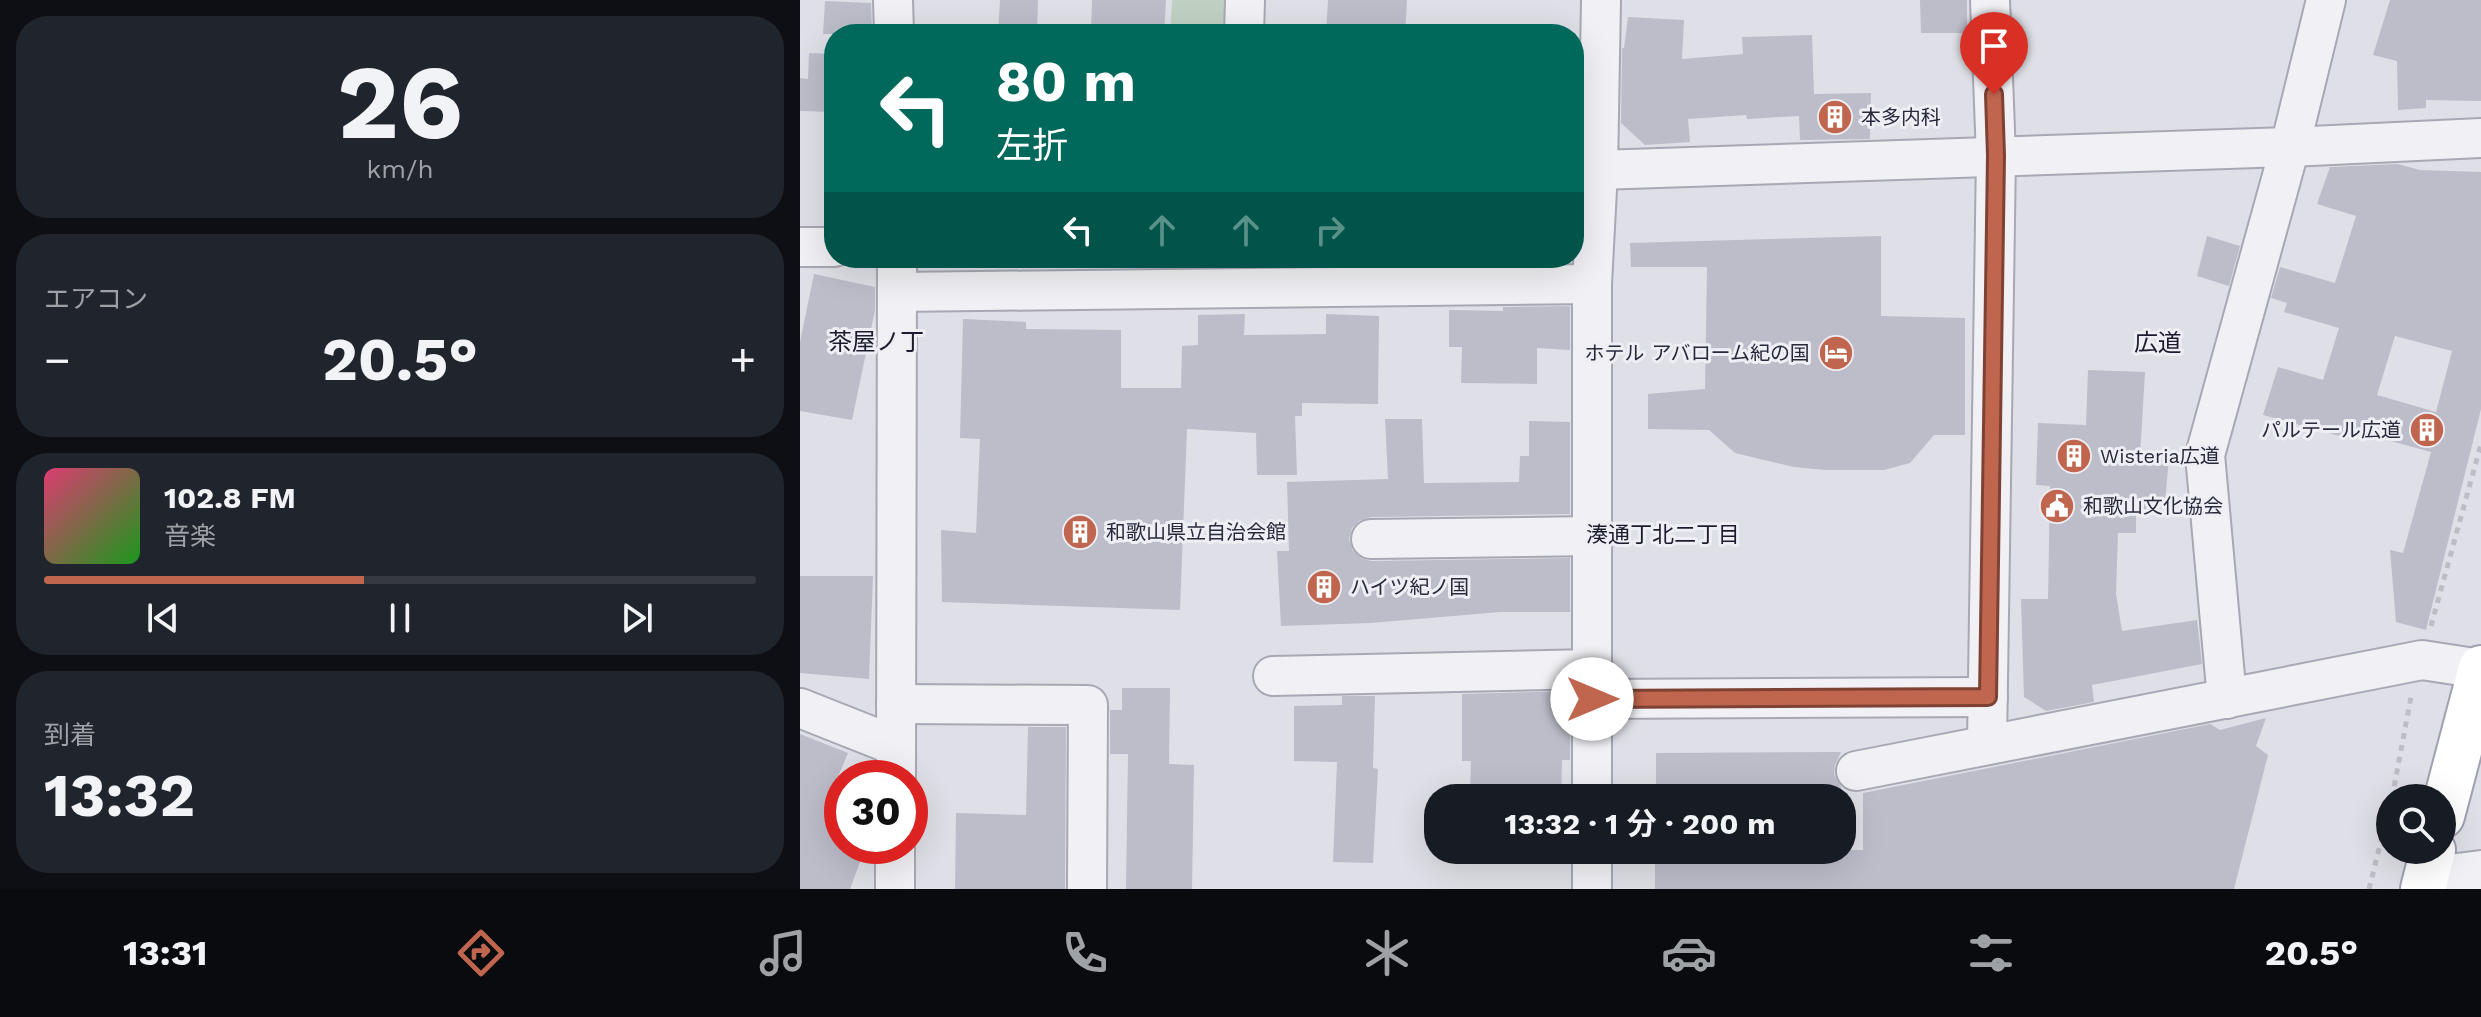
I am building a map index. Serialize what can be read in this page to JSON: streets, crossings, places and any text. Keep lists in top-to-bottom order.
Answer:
{
  "districts": ["茶屋ノ丁", "広道", "湊通丁北二丁目"],
  "places": {
    "building": [
      "本多内科",
      "パルテール広道",
      "Wisteria広道",
      "和歌山県立自治会館",
      "ハイツ紀ノ国"
    ],
    "hotel": ["ホテル アバローム紀の国"],
    "public building": ["和歌山文化協会"]
  },
  "page": {
    "tile": [
      ["26", "km/h"],
      "エアコン",
      ["到着", "13:32"]
    ],
    "turn": ["80 m", "左折"],
    "heat": ["−", "20.5°", "+"],
    "song": ["102.8 FM", "音楽"],
    "limit": "30",
    "trip": "13:32 · 1 分 · 200 m",
    "tabs": ["13:31", "20.5°"]
  }
}
